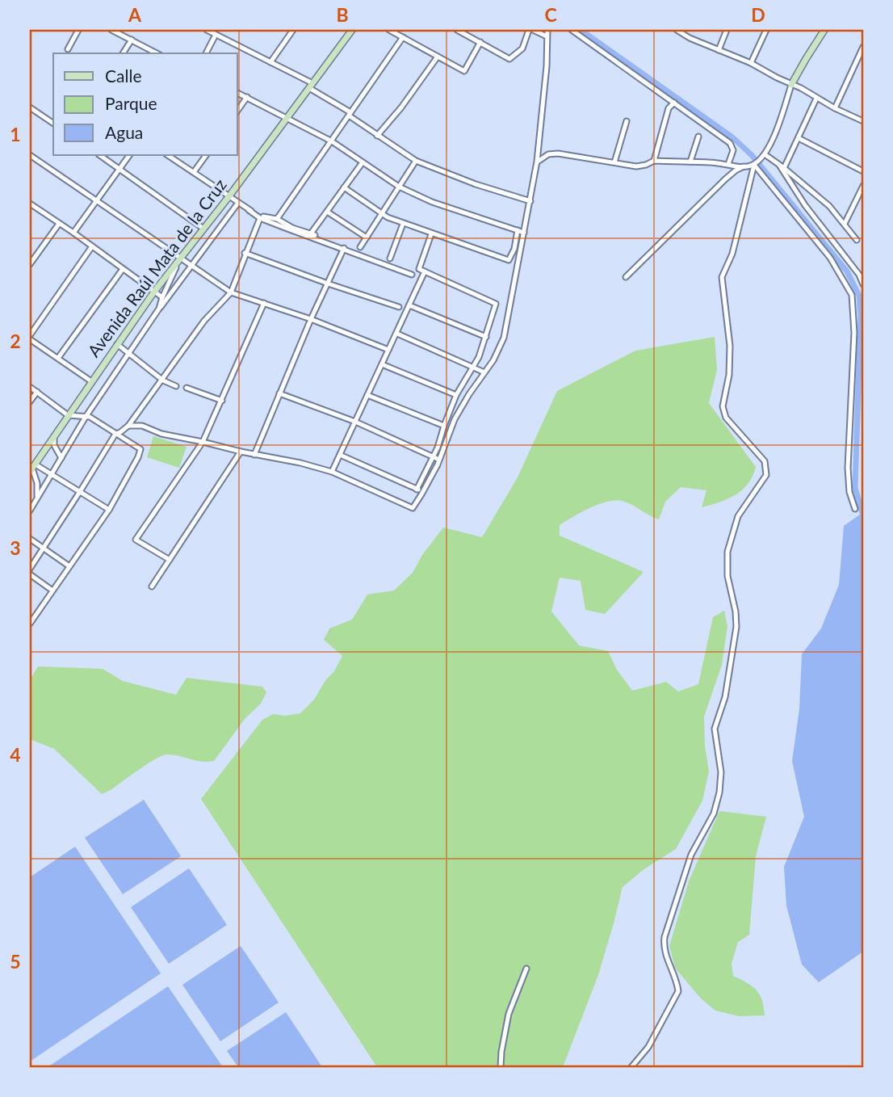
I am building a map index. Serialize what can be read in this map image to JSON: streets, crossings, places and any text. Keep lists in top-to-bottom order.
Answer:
{
  "streets": {
    "street": ["Avenida Raúl Mata de la Cruz"]
  },
  "legend": ["Calle", "Parque", "Agua"],
  "grid": {
    "columns": [
      "A",
      "B",
      "C",
      "D"
    ],
    "rows": [
      "1",
      "2",
      "3",
      "4",
      "5"
    ]
  }
}
